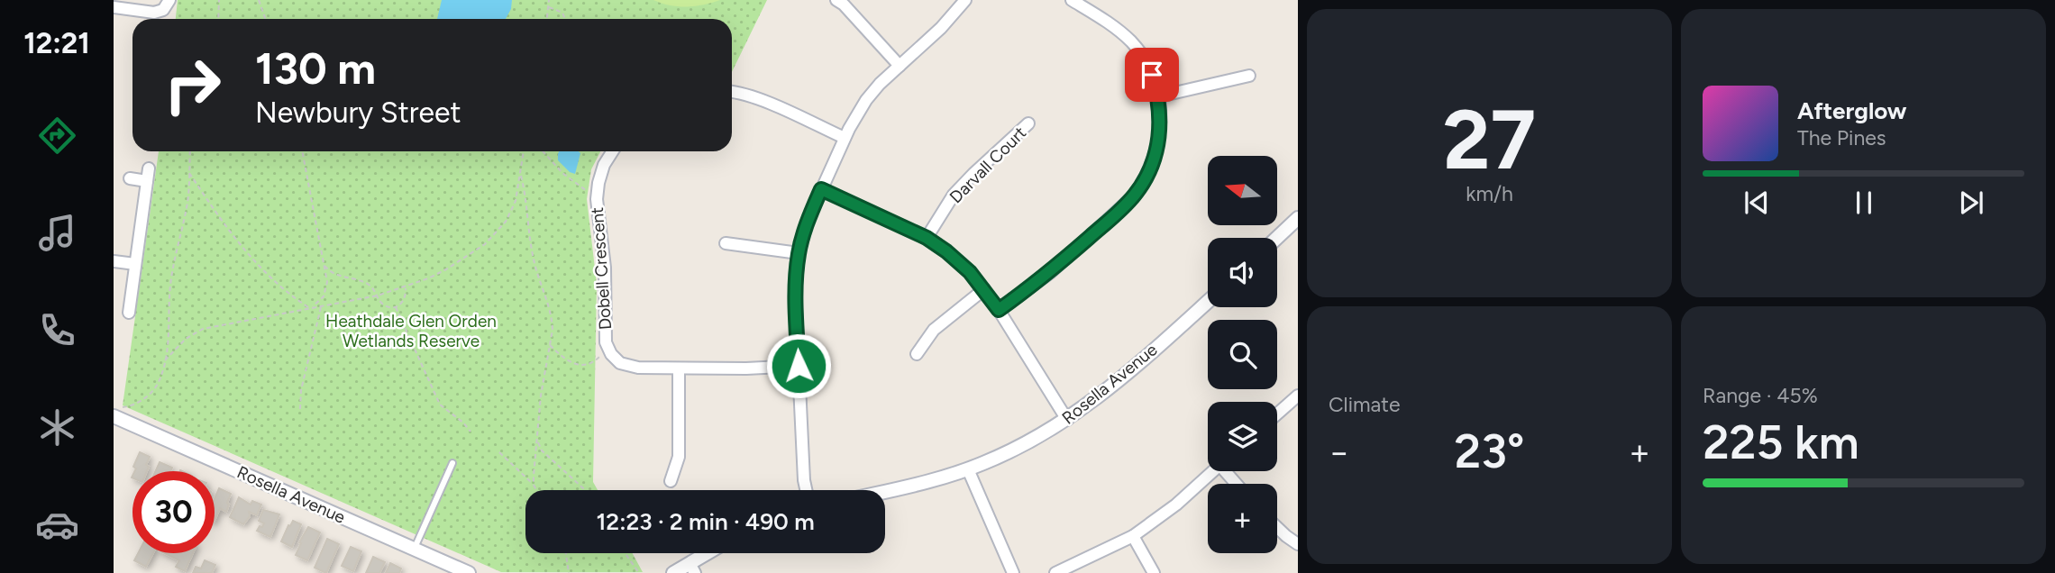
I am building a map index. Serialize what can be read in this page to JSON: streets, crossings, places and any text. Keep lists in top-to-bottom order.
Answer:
{
  "streets": {
    "street": ["Darvall Court", "Dobell Crescent", "Rosella Avenue"]
  },
  "parks": ["Heathdale Glen Orden Wetlands Reserve"],
  "north": "left",
  "page": {
    "tabs": "12:21",
    "tile": [
      ["27", "km/h"],
      "Climate",
      ["Range · 45%", "225 km"]
    ],
    "turn": ["130 m", "Newbury Street"],
    "song": ["Afterglow", "The Pines"],
    "map_buttons": "+",
    "heat": ["−", "23°", "+"],
    "limit": "30",
    "trip": "12:23 · 2 min · 490 m"
  }
}
